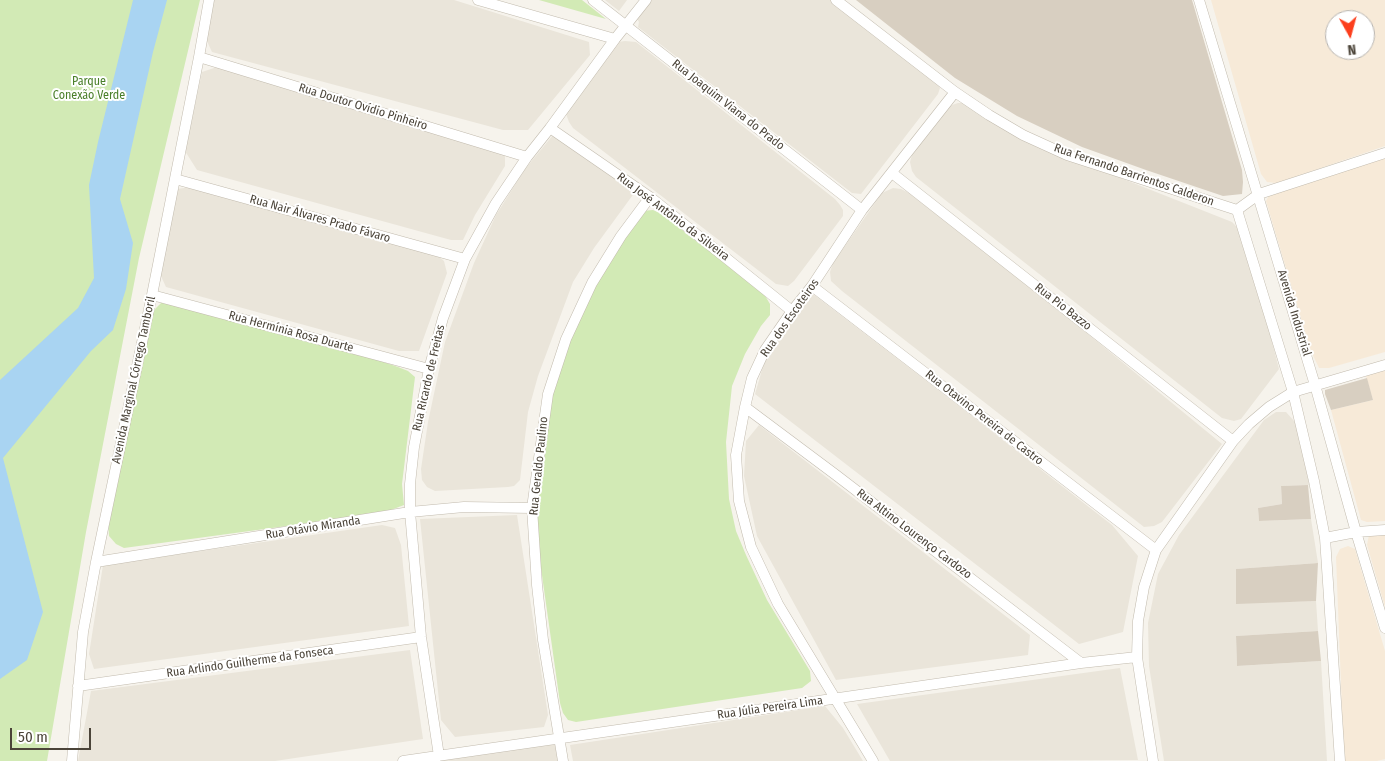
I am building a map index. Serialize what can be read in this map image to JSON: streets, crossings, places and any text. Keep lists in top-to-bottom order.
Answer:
{
  "streets": {
    "street": [
      "Rua Joaquim Viana do Prado",
      "Rua Doutor Ovídio Pinheiro",
      "Rua Fernando Barrientos Calderon",
      "Rua José Antônio da Silveira",
      "Rua Nair Álvares Prado Fávaro",
      "Rua Pio Bazzo",
      "Avenida Industrial",
      "Rua dos Escoteiros",
      "Rua Hermínia Rosa Duarte",
      "Rua Ricardo de Freitas",
      "Avenida Marginal Córrego Tamboril",
      "Rua Otavino Pereira de Castro",
      "Rua Geraldo Paulino",
      "Rua Otávio Miranda",
      "Rua Altino Lourenço Cardozo",
      "Rua Arlindo Guilherme da Fonseca",
      "Rua Júlia Pereira Lima"
    ]
  },
  "crossings": [
    ["Rua Joaquim Viana do Prado", "Rua dos Escoteiros"],
    ["Rua Joaquim Viana do Prado", "Rua Ricardo de Freitas"],
    ["Rua Doutor Ovídio Pinheiro", "Rua Ricardo de Freitas"],
    ["Rua Doutor Ovídio Pinheiro", "Avenida Marginal Córrego Tamboril"],
    ["Rua Fernando Barrientos Calderon", "Avenida Industrial"],
    ["Rua Fernando Barrientos Calderon", "Rua dos Escoteiros"],
    ["Rua José Antônio da Silveira", "Rua dos Escoteiros"],
    ["Rua José Antônio da Silveira", "Rua Ricardo de Freitas"],
    ["Rua José Antônio da Silveira", "Rua Geraldo Paulino"],
    ["Rua Nair Álvares Prado Fávaro", "Rua Ricardo de Freitas"],
    ["Rua Nair Álvares Prado Fávaro", "Avenida Marginal Córrego Tamboril"],
    ["Rua Pio Bazzo", "Rua dos Escoteiros"],
    ["Rua dos Escoteiros", "Rua Otavino Pereira de Castro"],
    ["Rua dos Escoteiros", "Rua Altino Lourenço Cardozo"],
    ["Rua dos Escoteiros", "Rua Júlia Pereira Lima"],
    ["Rua Hermínia Rosa Duarte", "Rua Ricardo de Freitas"],
    ["Rua Hermínia Rosa Duarte", "Avenida Marginal Córrego Tamboril"],
    ["Rua Ricardo de Freitas", "Rua Otávio Miranda"],
    ["Rua Ricardo de Freitas", "Rua Arlindo Guilherme da Fonseca"],
    ["Rua Ricardo de Freitas", "Rua Júlia Pereira Lima"],
    ["Avenida Marginal Córrego Tamboril", "Rua Otávio Miranda"],
    ["Avenida Marginal Córrego Tamboril", "Rua Arlindo Guilherme da Fonseca"],
    ["Rua Geraldo Paulino", "Rua Otávio Miranda"],
    ["Rua Geraldo Paulino", "Rua Júlia Pereira Lima"],
    ["Rua Altino Lourenço Cardozo", "Rua Júlia Pereira Lima"]
  ],
  "parks": ["Parque Conexão Verde"],
  "scale_bar": "50 m",
  "north": "bottom"
}
